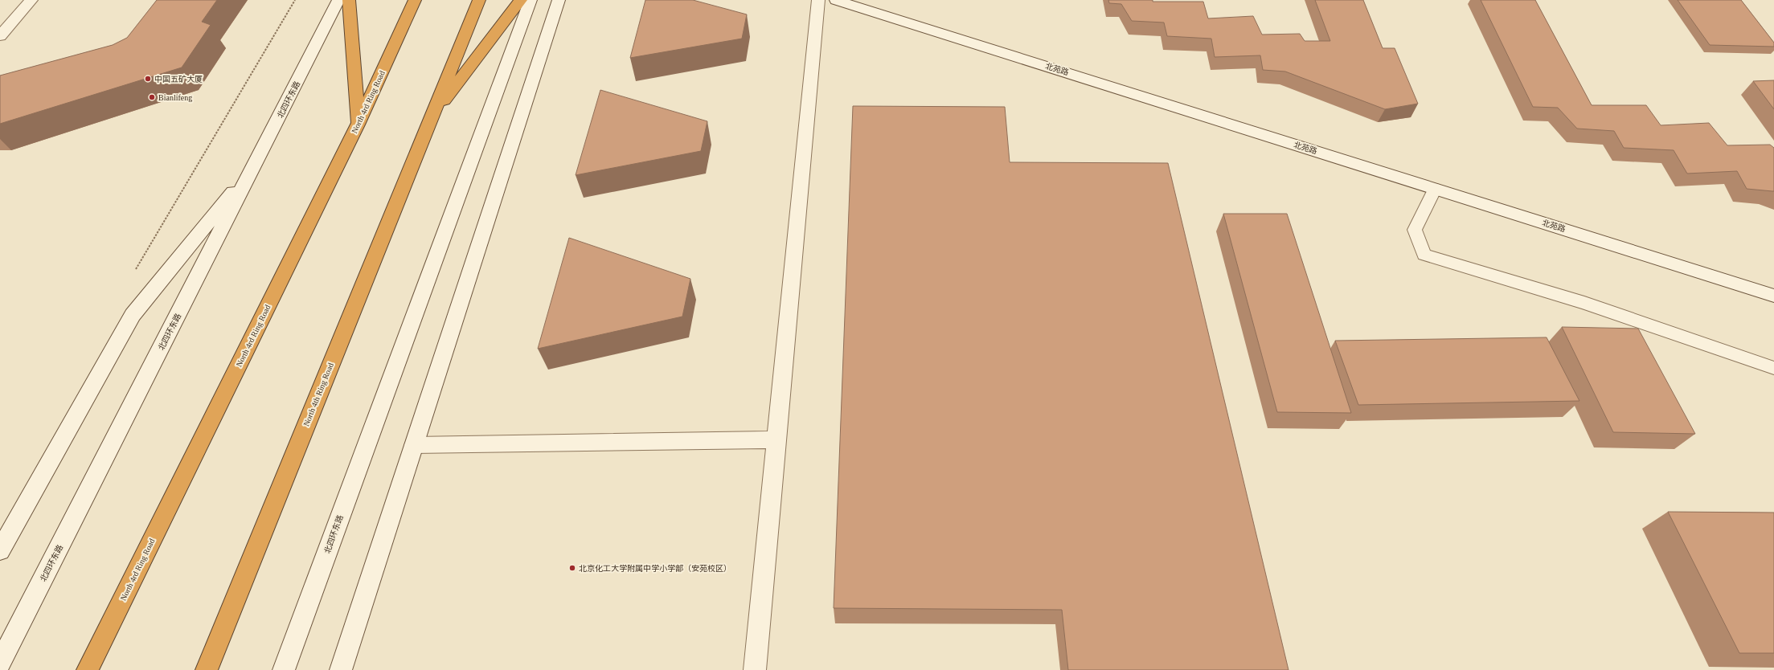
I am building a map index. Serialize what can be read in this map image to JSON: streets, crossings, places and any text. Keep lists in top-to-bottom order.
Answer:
{
  "streets": {
    "highway": ["North 4rd Ring Road", "North 4th Ring Road"],
    "street": ["北苑路", "北四环东路"]
  },
  "places": ["中国五矿大厦", "Bianlifeng", "北京化工大学附属中学小学部（安苑校区）"]
}
